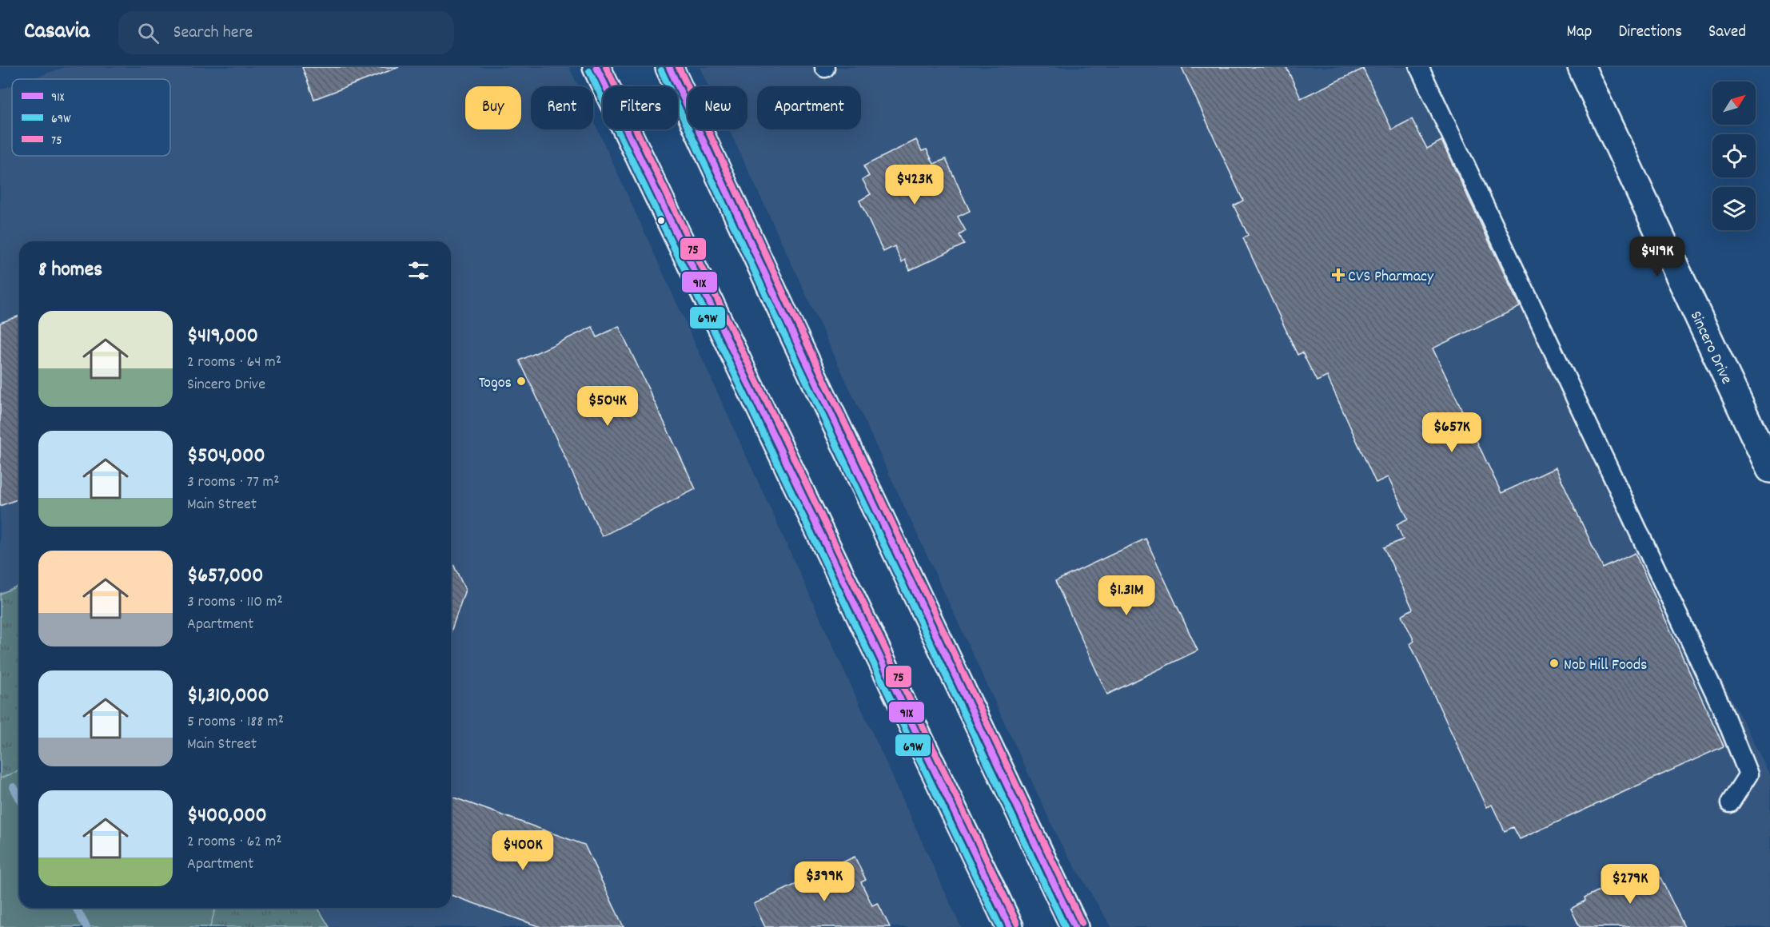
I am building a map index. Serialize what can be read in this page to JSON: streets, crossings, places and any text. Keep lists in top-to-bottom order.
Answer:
{
  "streets": {
    "main road": ["Sincero Drive"]
  },
  "places": {
    "health": ["CVS Pharmacy"],
    "other": ["Togos", "Nob Hill Foods"]
  },
  "lines": ["transit line 91X", "transit line 75", "transit line 69W"],
  "legend": ["91X", "69W", "75"],
  "north": "top right",
  "page": {
    "header": "Casavia",
    "search": "Search here",
    "nav": ["Map", "Directions", "Saved"],
    "chip": [
      "Buy",
      "Rent",
      "Filters",
      "New",
      "Apartment"
    ],
    "price": [
      "$423K",
      "$419K",
      "$504K",
      "$657K",
      "$1.31M",
      "$400K",
      "$399K",
      "$279K"
    ],
    "heading": "8 homes",
    "list": [
      {
        "name": "$419,000",
        "note": "2 rooms · 64 m² · Sincero Drive"
      },
      {
        "name": "$504,000",
        "note": "3 rooms · 77 m² · Main Street"
      },
      {
        "name": "$657,000",
        "note": "3 rooms · 110 m² · Apartment"
      },
      {
        "name": "$1,310,000",
        "note": "5 rooms · 188 m² · Main Street"
      },
      {
        "name": "$400,000",
        "note": "2 rooms · 62 m² · Apartment"
      }
    ]
  }
}
